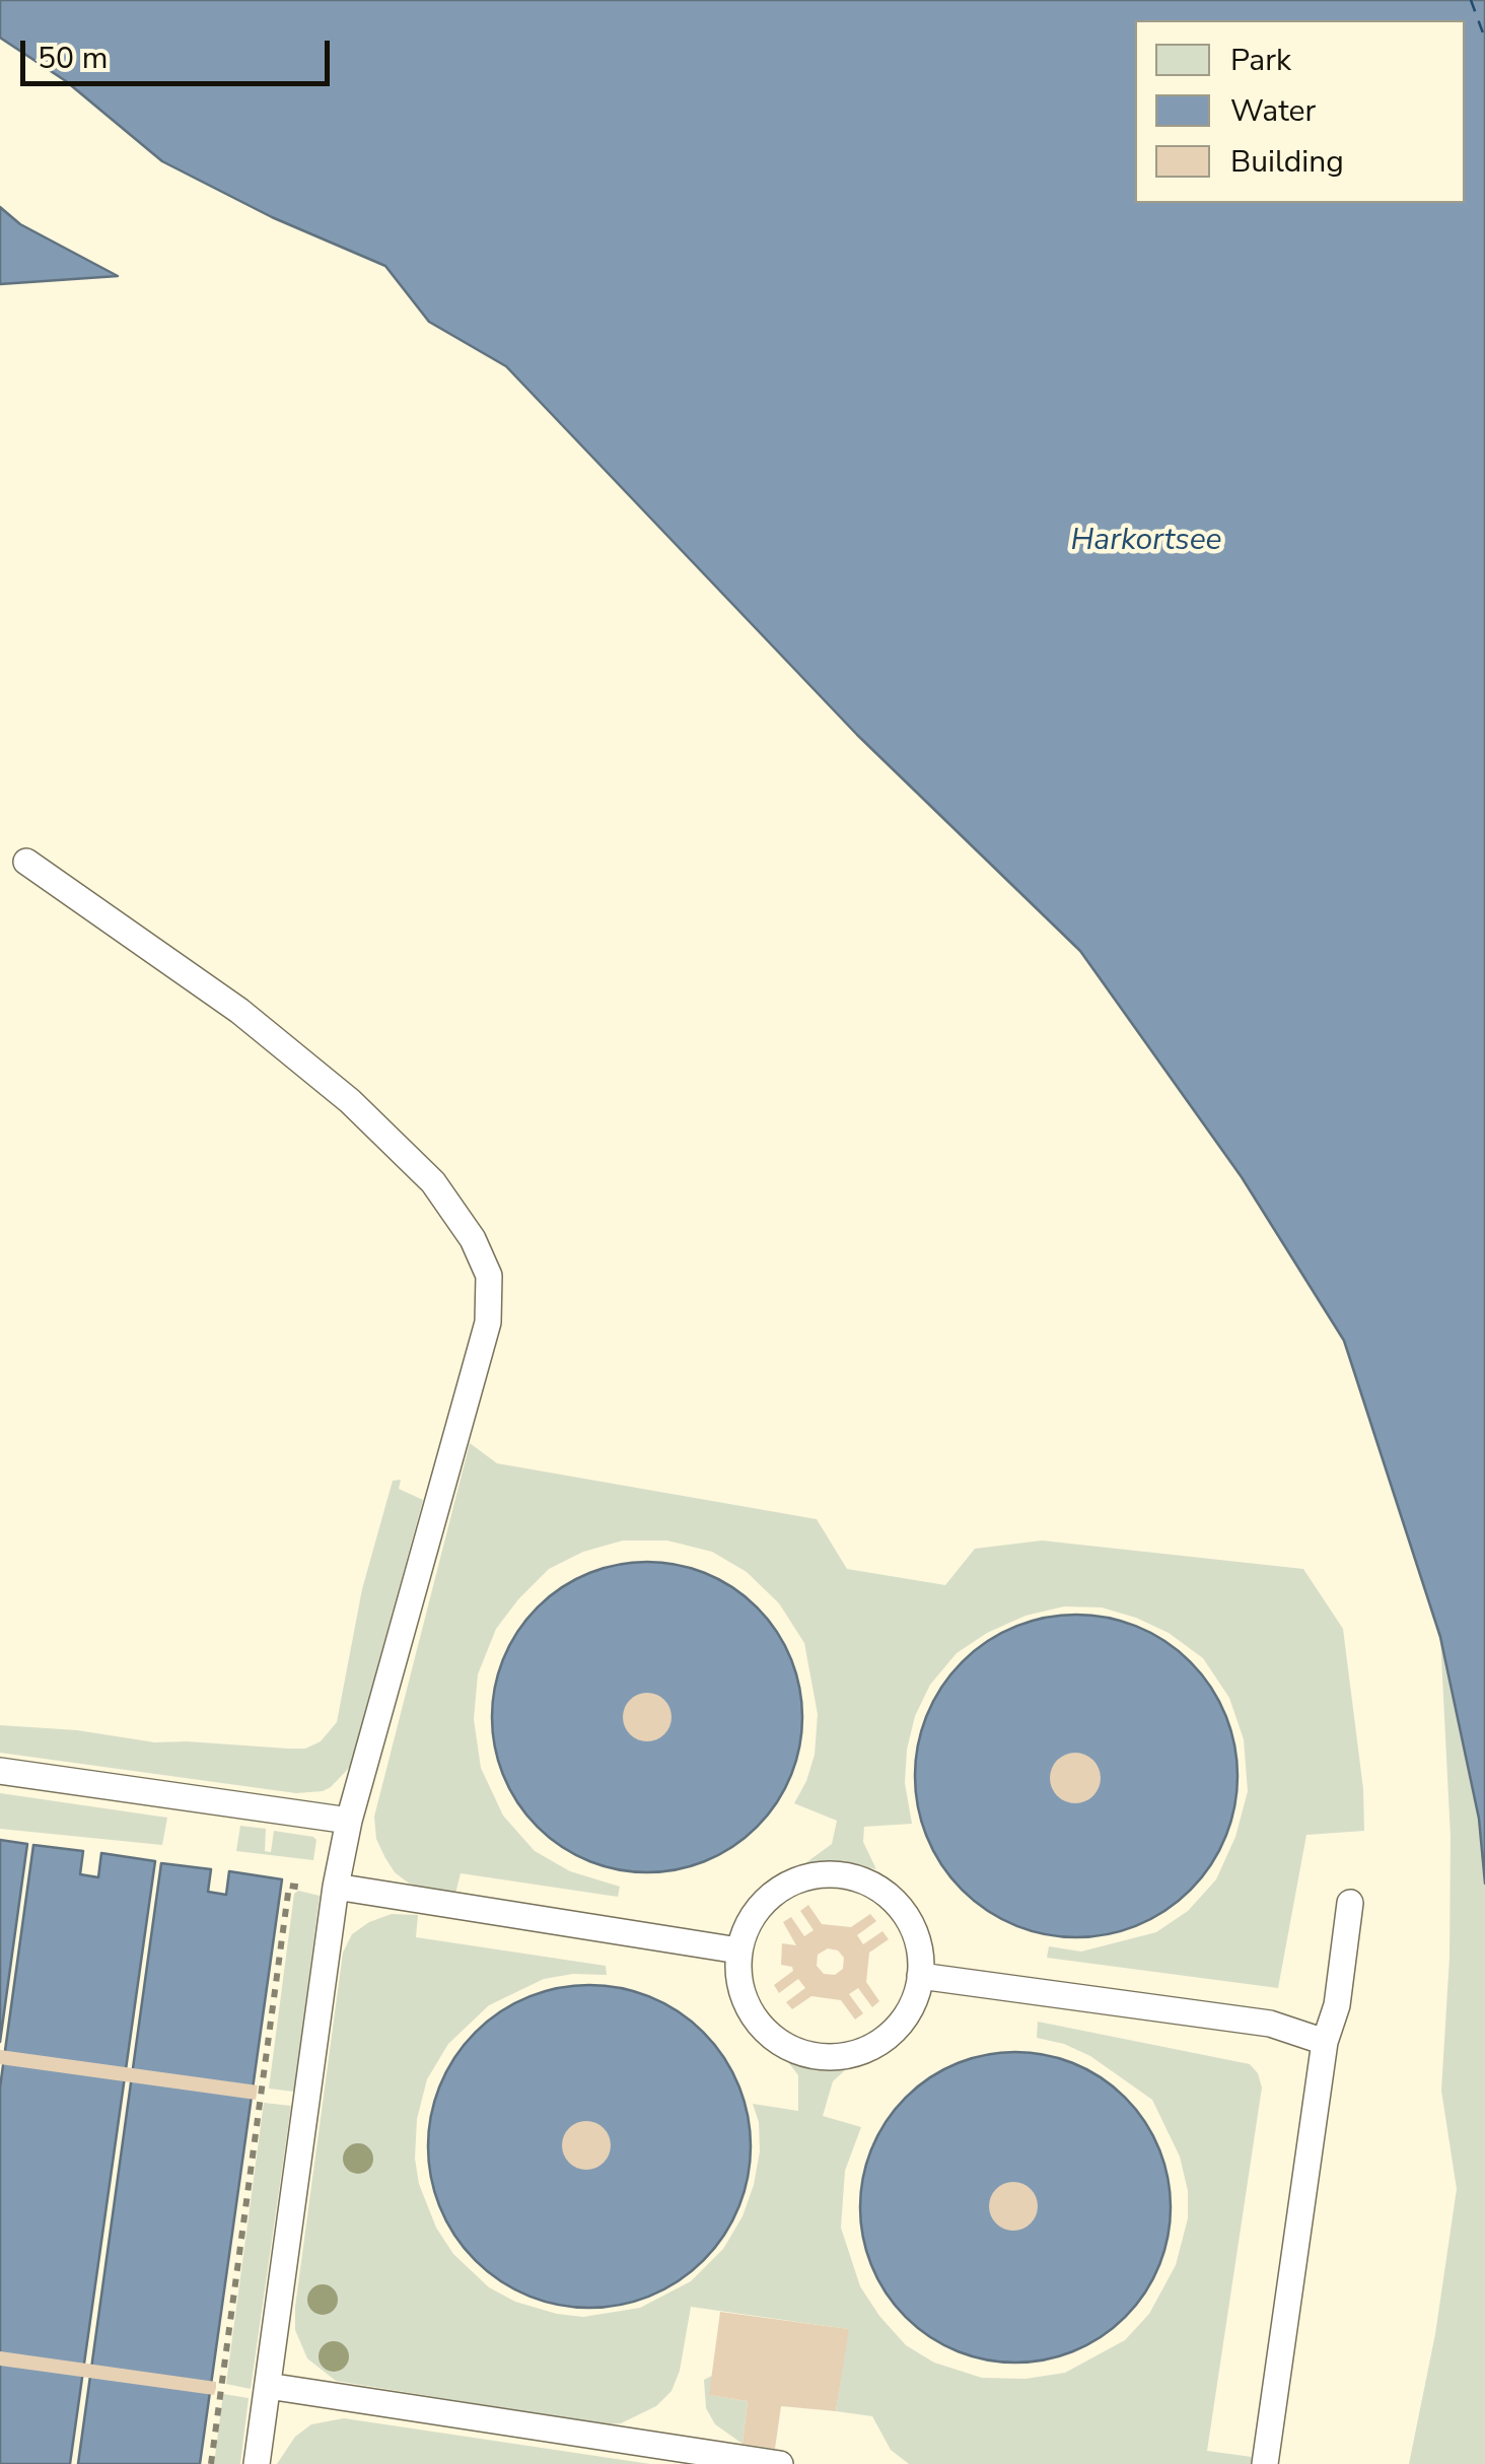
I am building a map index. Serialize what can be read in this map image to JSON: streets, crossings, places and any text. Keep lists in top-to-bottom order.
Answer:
{
  "water": ["Harkortsee"],
  "legend": ["Park", "Water", "Building"],
  "scale_bar": "50 m"
}
